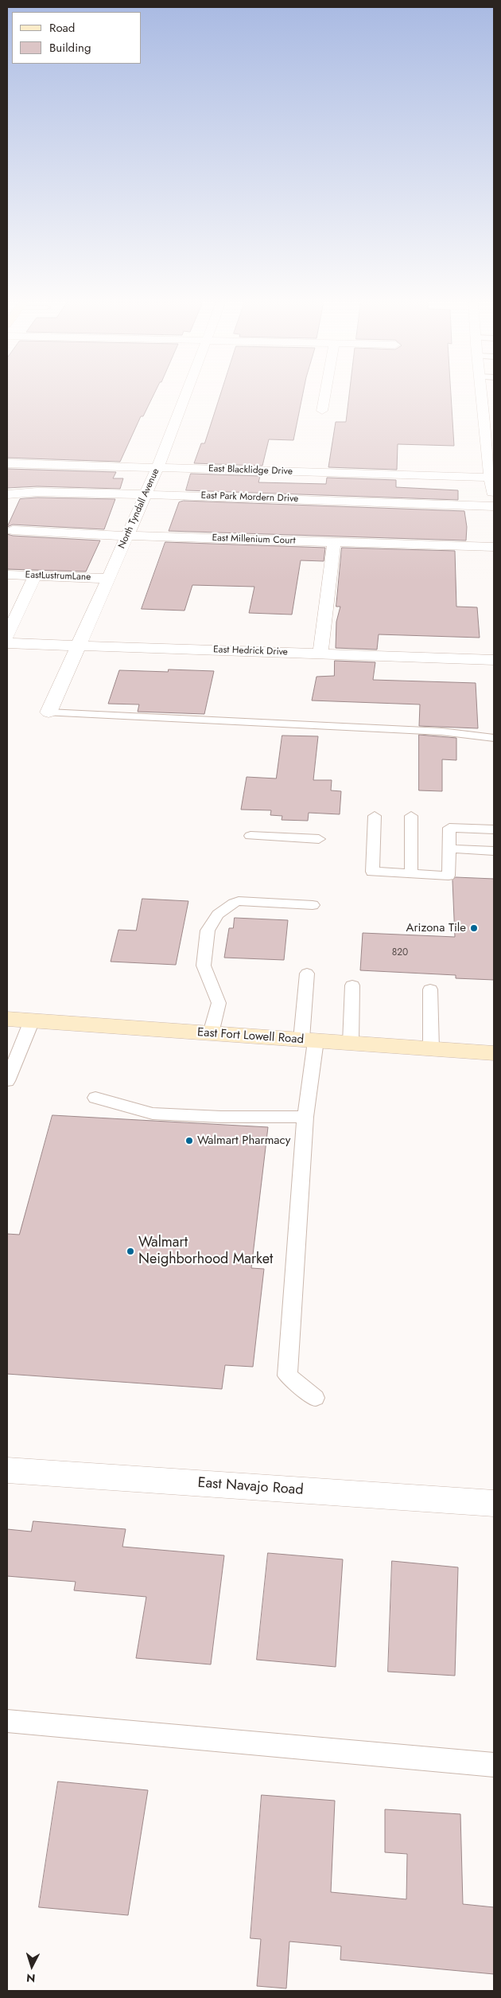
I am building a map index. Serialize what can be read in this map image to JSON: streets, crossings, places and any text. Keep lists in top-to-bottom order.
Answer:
{
  "streets": {
    "main road": ["East Fort Lowell Road"],
    "street": [
      "East Blacklidge Drive",
      "East Park Mordern Drive",
      "North Tyndall Avenue",
      "East Millenium Court",
      "EastLustrumLane",
      "East Hedrick Drive",
      "East Navajo Road"
    ]
  },
  "crossings": [
    ["East Blacklidge Drive", "North Tyndall Avenue"],
    ["East Park Mordern Drive", "North Tyndall Avenue"],
    ["North Tyndall Avenue", "East Millenium Court"],
    ["North Tyndall Avenue", "EastLustrumLane"],
    ["North Tyndall Avenue", "East Hedrick Drive"]
  ],
  "places": ["Arizona Tile", "Walmart Pharmacy", "Walmart Neighborhood Market"],
  "house_numbers": ["820"],
  "legend": ["Road", "Building"],
  "north": "bottom"
}
